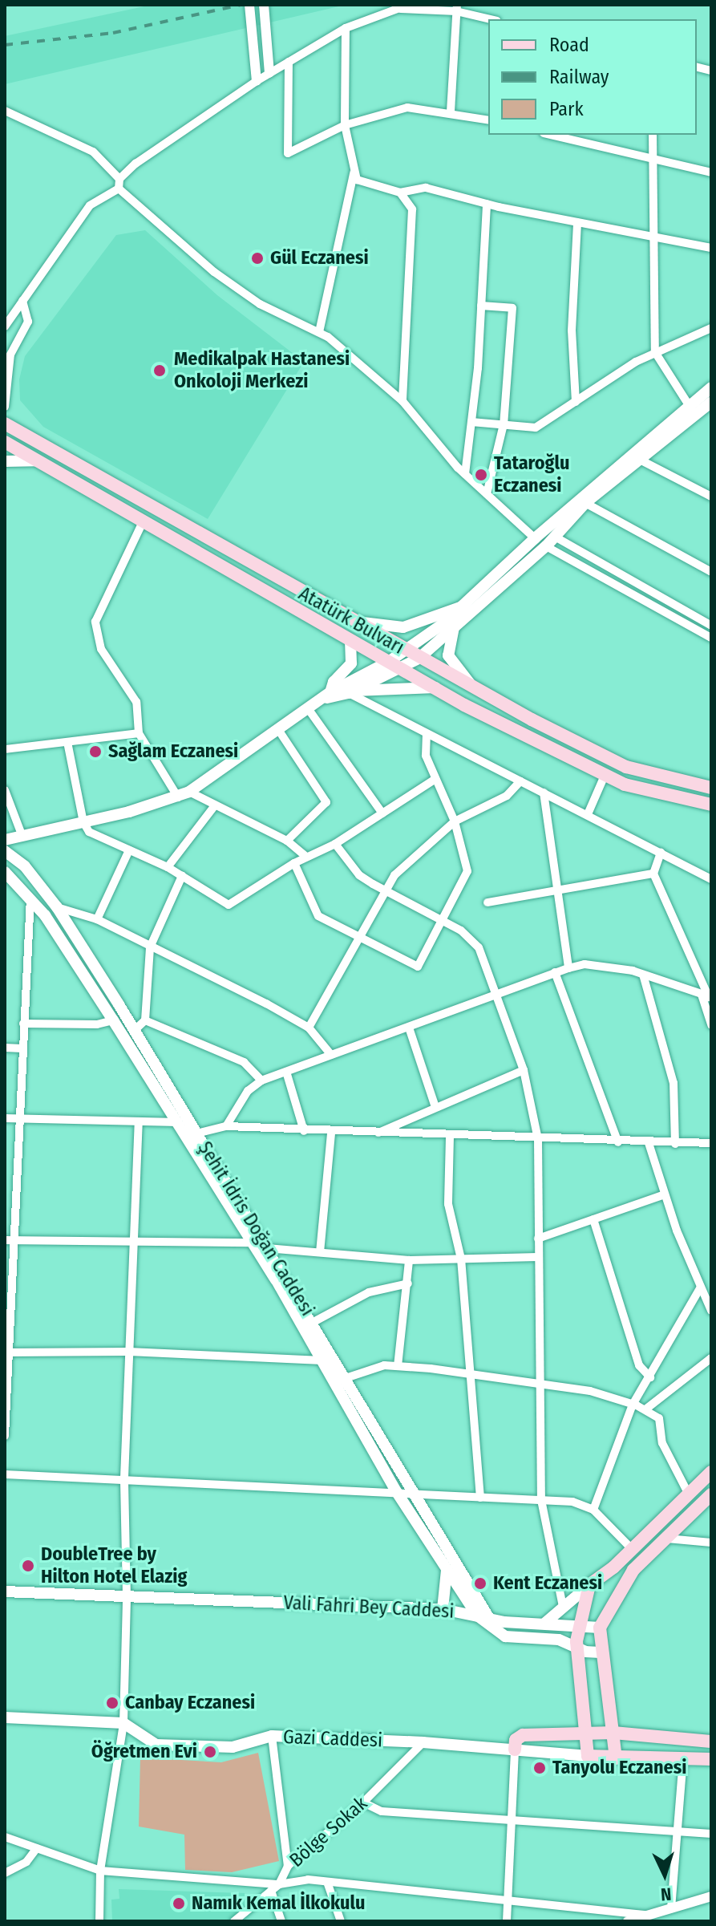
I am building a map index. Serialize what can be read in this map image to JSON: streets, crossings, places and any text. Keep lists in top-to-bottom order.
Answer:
{
  "streets": {
    "main road": [
      "Atatürk Bulvarı",
      "Şehit İdris Doğan Caddesi",
      "Vali Fahri Bey Caddesi",
      "Gazi Caddesi"
    ],
    "street": ["Bölge Sokak"]
  },
  "crossings": [
    ["Şehit İdris Doğan Caddesi", "Vali Fahri Bey Caddesi"],
    ["Gazi Caddesi", "Bölge Sokak"]
  ],
  "places": [
    "Gül Eczanesi",
    "Medikalpak Hastanesi Onkoloji Merkezi",
    "Tataroğlu Eczanesi",
    "Sağlam Eczanesi",
    "DoubleTree by Hilton Hotel Elazig",
    "Kent Eczanesi",
    "Canbay Eczanesi",
    "Öğretmen Evi",
    "Tanyolu Eczanesi",
    "Namık Kemal İlkokulu"
  ],
  "legend": ["Road", "Railway", "Park"],
  "north": "bottom"
}
